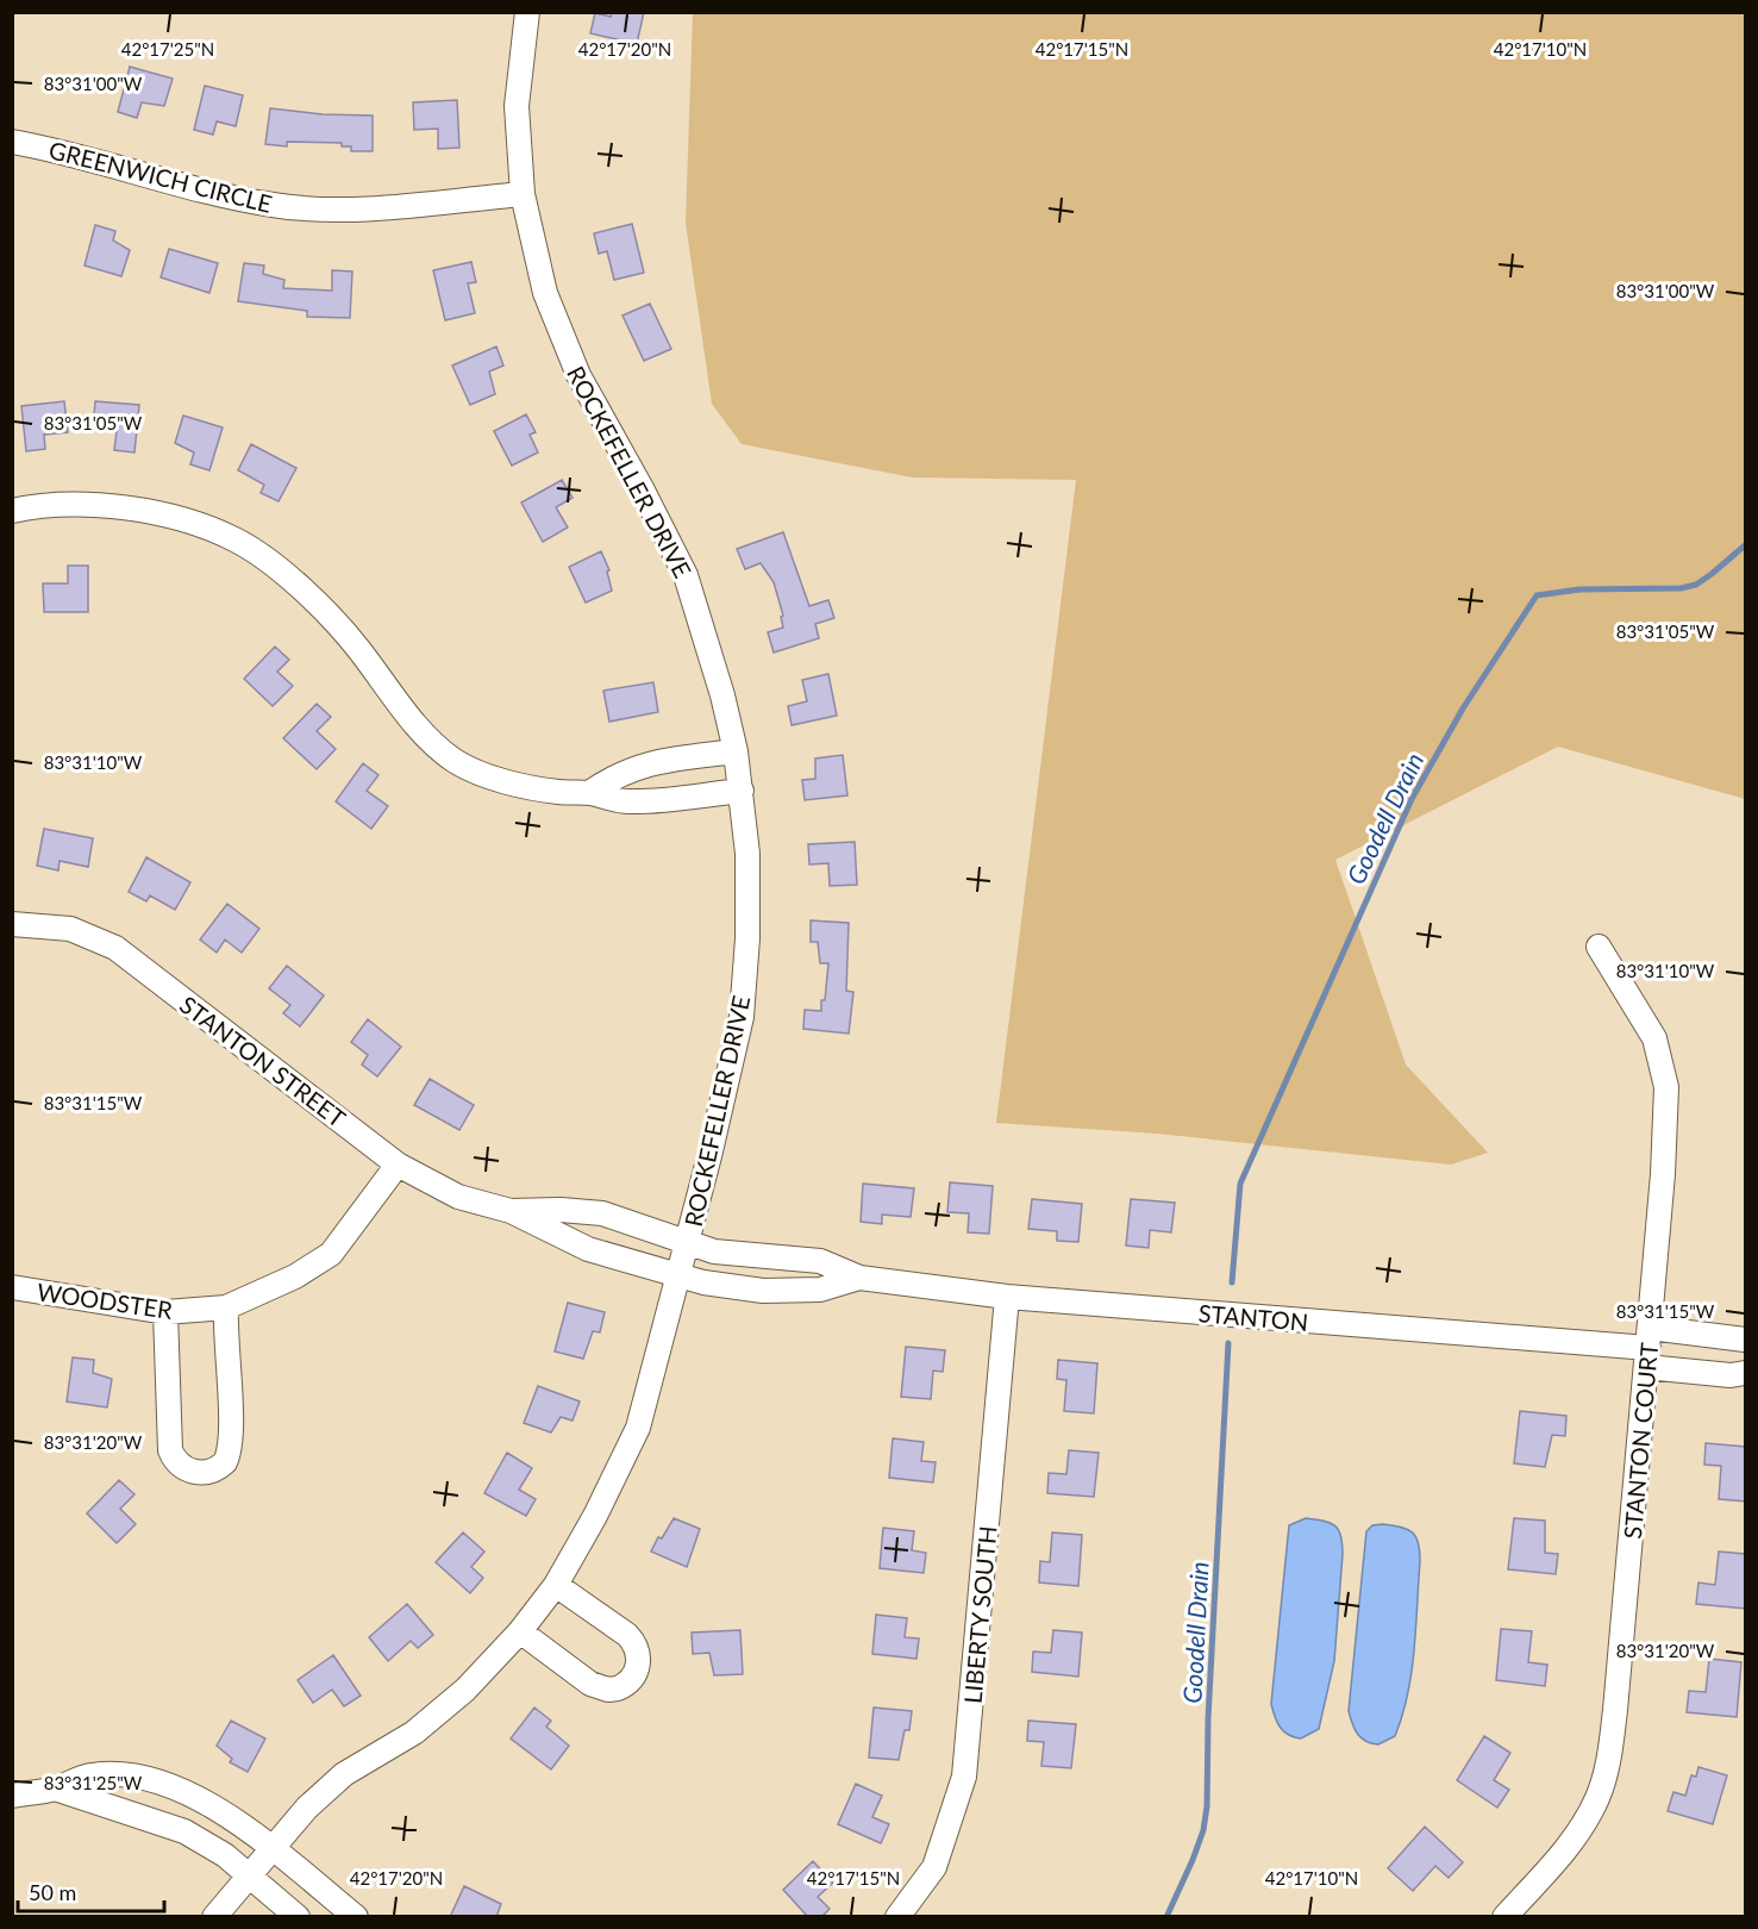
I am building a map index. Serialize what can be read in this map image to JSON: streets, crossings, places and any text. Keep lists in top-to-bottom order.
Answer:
{
  "streets": {
    "street": [
      "GREENWICH CIRCLE",
      "ROCKEFELLER DRIVE",
      "STANTON STREET",
      "WOODSTER",
      "STANTON",
      "STANTON COURT",
      "LIBERTY SOUTH"
    ]
  },
  "crossings": [
    ["GREENWICH CIRCLE", "ROCKEFELLER DRIVE"],
    ["ROCKEFELLER DRIVE", "STANTON STREET"],
    ["STANTON STREET", "WOODSTER"],
    ["STANTON STREET", "STANTON"],
    ["STANTON", "STANTON COURT"],
    ["STANTON", "LIBERTY SOUTH"]
  ],
  "water": ["Goodell Drain"],
  "scale_bar": "50 m",
  "coordinates": [
    "42°17'20\"N",
    "42°17'15\"N",
    "42°17'10\"N",
    "42°17'25\"N",
    "83°31'00\"W",
    "83°31'05\"W",
    "83°31'10\"W",
    "83°31'15\"W",
    "83°31'20\"W",
    "83°31'25\"W"
  ]
}
